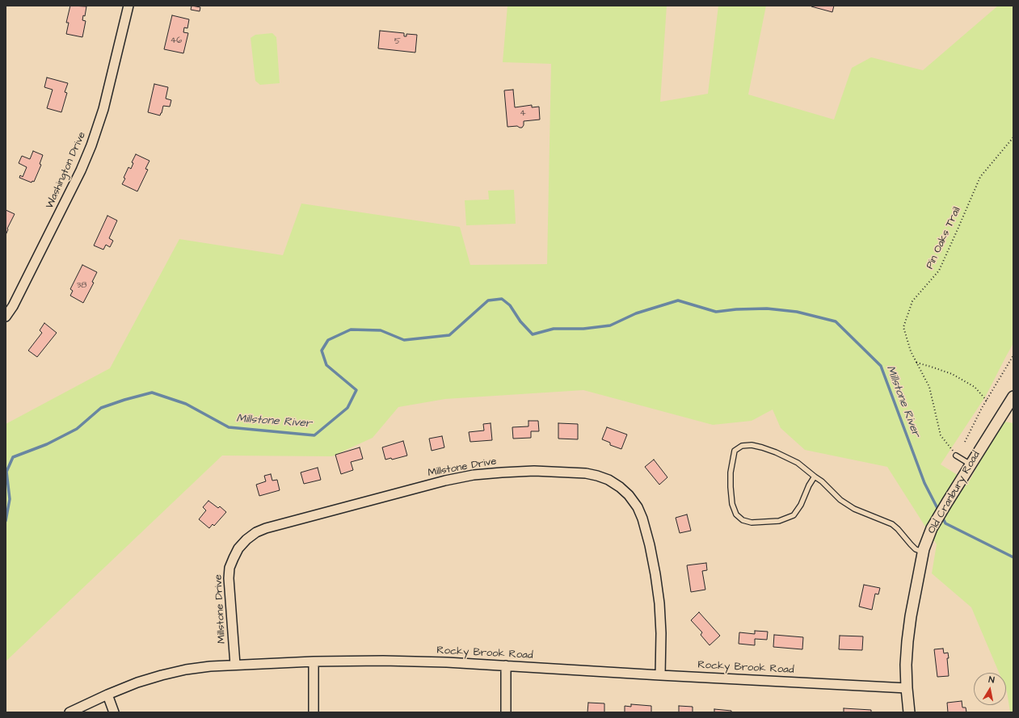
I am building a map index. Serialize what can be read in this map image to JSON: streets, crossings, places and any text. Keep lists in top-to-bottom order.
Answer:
{
  "streets": {
    "street": [
      "Washington Drive",
      "Millstone Drive",
      "Old Cranbury Road",
      "Rocky Brook Road"
    ],
    "path": ["Pin Oaks Trail"]
  },
  "crossings": [
    ["Millstone Drive", "Rocky Brook Road"],
    ["Old Cranbury Road", "Rocky Brook Road"]
  ],
  "water": ["Millstone River"],
  "house_numbers": [
    "46",
    "5",
    "4",
    "38"
  ],
  "north": "top"
}
